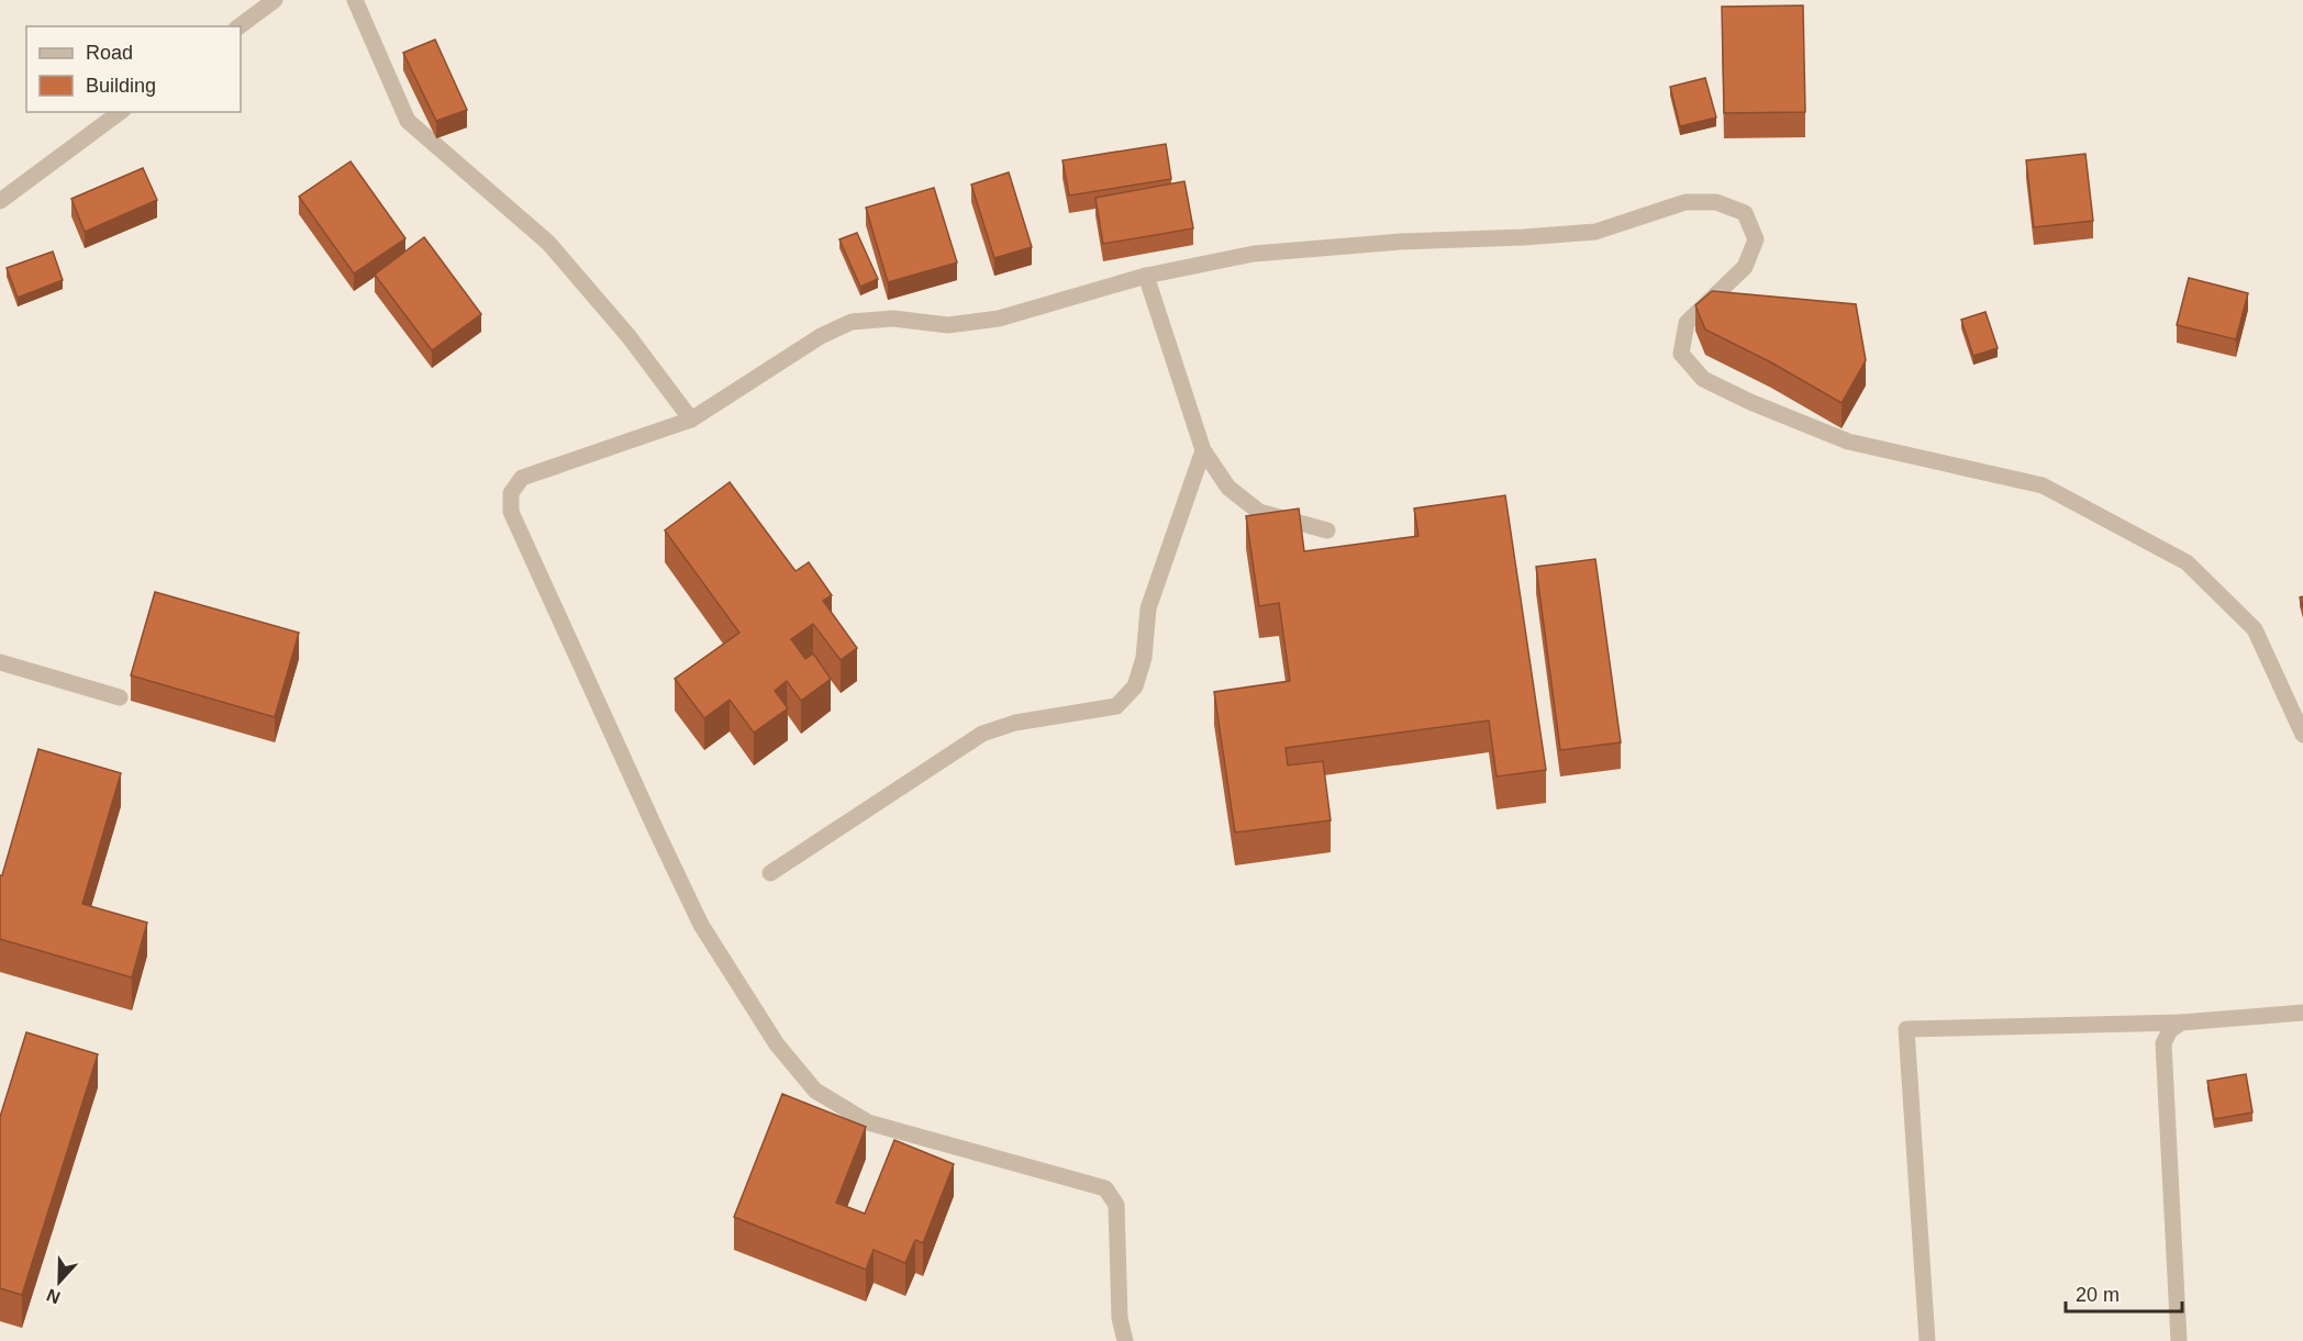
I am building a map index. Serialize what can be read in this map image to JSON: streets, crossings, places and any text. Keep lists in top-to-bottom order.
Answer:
{
  "legend": ["Road", "Building"],
  "scale_bar": "20 m",
  "north": "bottom"
}
